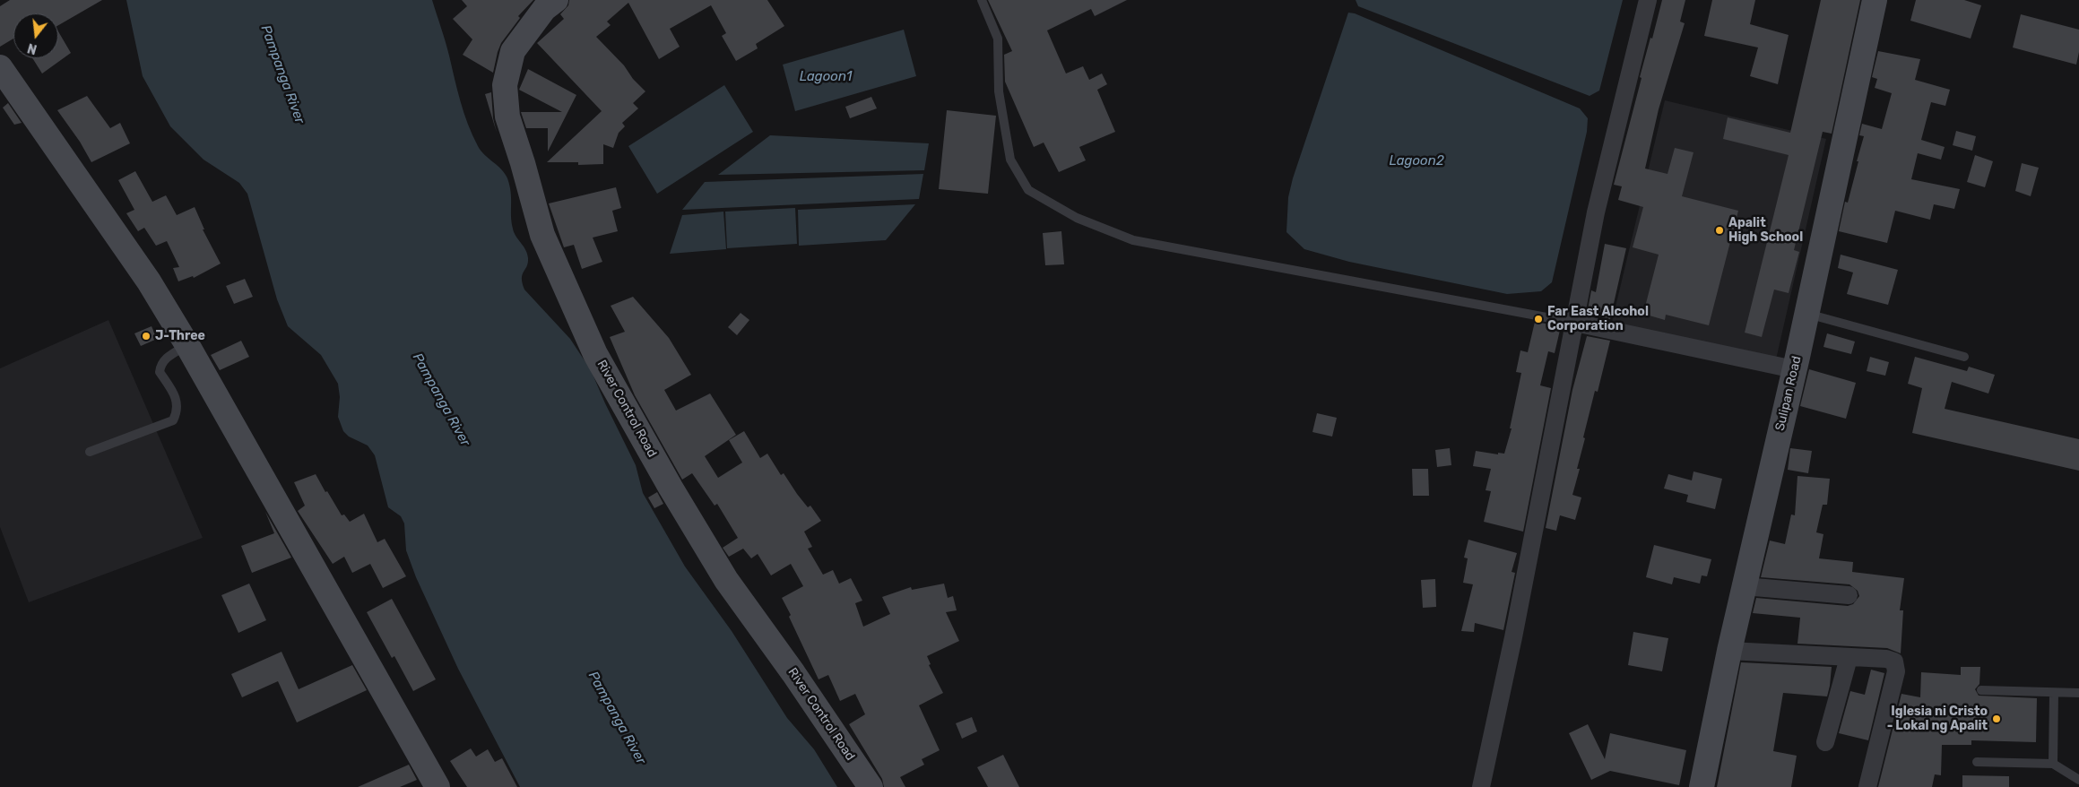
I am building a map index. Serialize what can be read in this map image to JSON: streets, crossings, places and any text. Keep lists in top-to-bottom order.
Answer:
{
  "streets": {
    "street": ["Sulipan Road", "River Control Road"]
  },
  "water": ["Pampanga River", "Lagoon1", "Lagoon2"],
  "places": [
    "Apalit High School",
    "Far East Alcohol Corporation",
    "J-Three",
    "Iglesia ni Cristo - Lokal ng Apalit"
  ],
  "north": "bottom"
}
